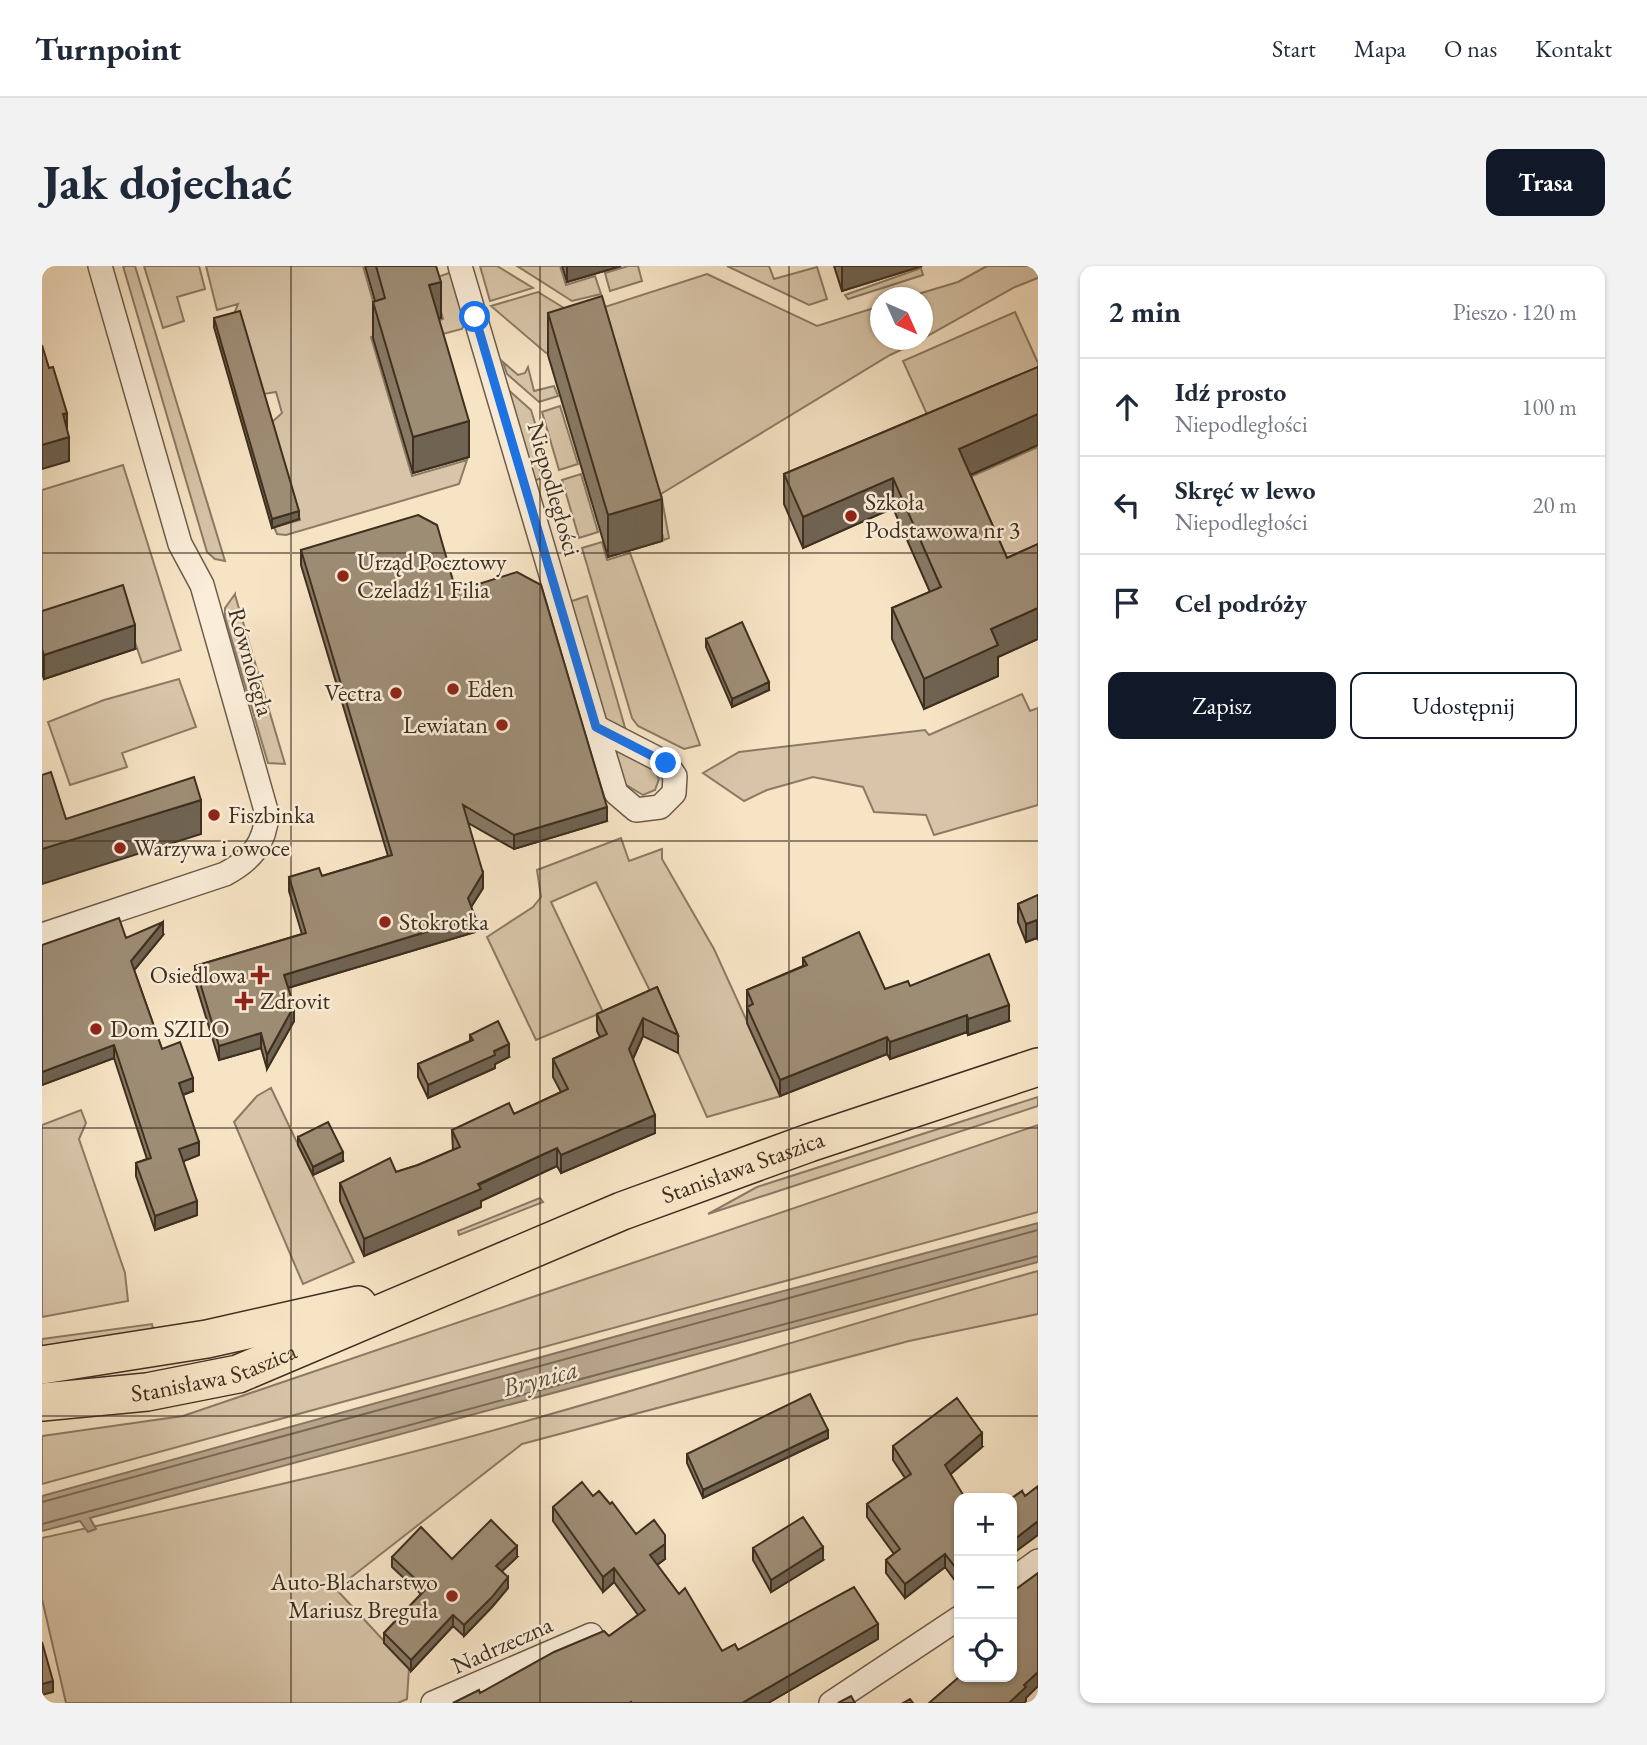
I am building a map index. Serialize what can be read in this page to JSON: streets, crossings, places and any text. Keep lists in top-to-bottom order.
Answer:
{
  "streets": {
    "main road": ["Stanisława Staszica"],
    "street": ["Niepodległości", "Równoległa", "Nadrzeczna"]
  },
  "water": ["Brynica"],
  "places": {
    "other": [
      "Szkoła Podstawowa nr 3",
      "Urząd Pocztowy Czeladź 1 Filia",
      "Eden",
      "Vectra",
      "Lewiatan",
      "Fiszbinka",
      "Warzywa i owoce",
      "Stokrotka",
      "Dom SZILO",
      "Auto-Blacharstwo Mariusz Breguła"
    ],
    "health": ["Osiedlowa", "Zdrovit"]
  },
  "north": "bottom right",
  "page": {
    "header": "Turnpoint",
    "nav": [
      "Start",
      "Mapa",
      "O nas",
      "Kontakt"
    ],
    "buttons": [
      "Trasa",
      ["Zapisz", "Udostępnij"]
    ],
    "title": "Jak dojechać",
    "heading": ["2 min", "Pieszo · 120 m"],
    "list": [
      ["Idź prosto", "Niepodległości", "100 m"],
      ["Skręć w lewo", "Niepodległości", "20 m"],
      "Cel podróży"
    ],
    "map_buttons": ["+", "−"]
  }
}
